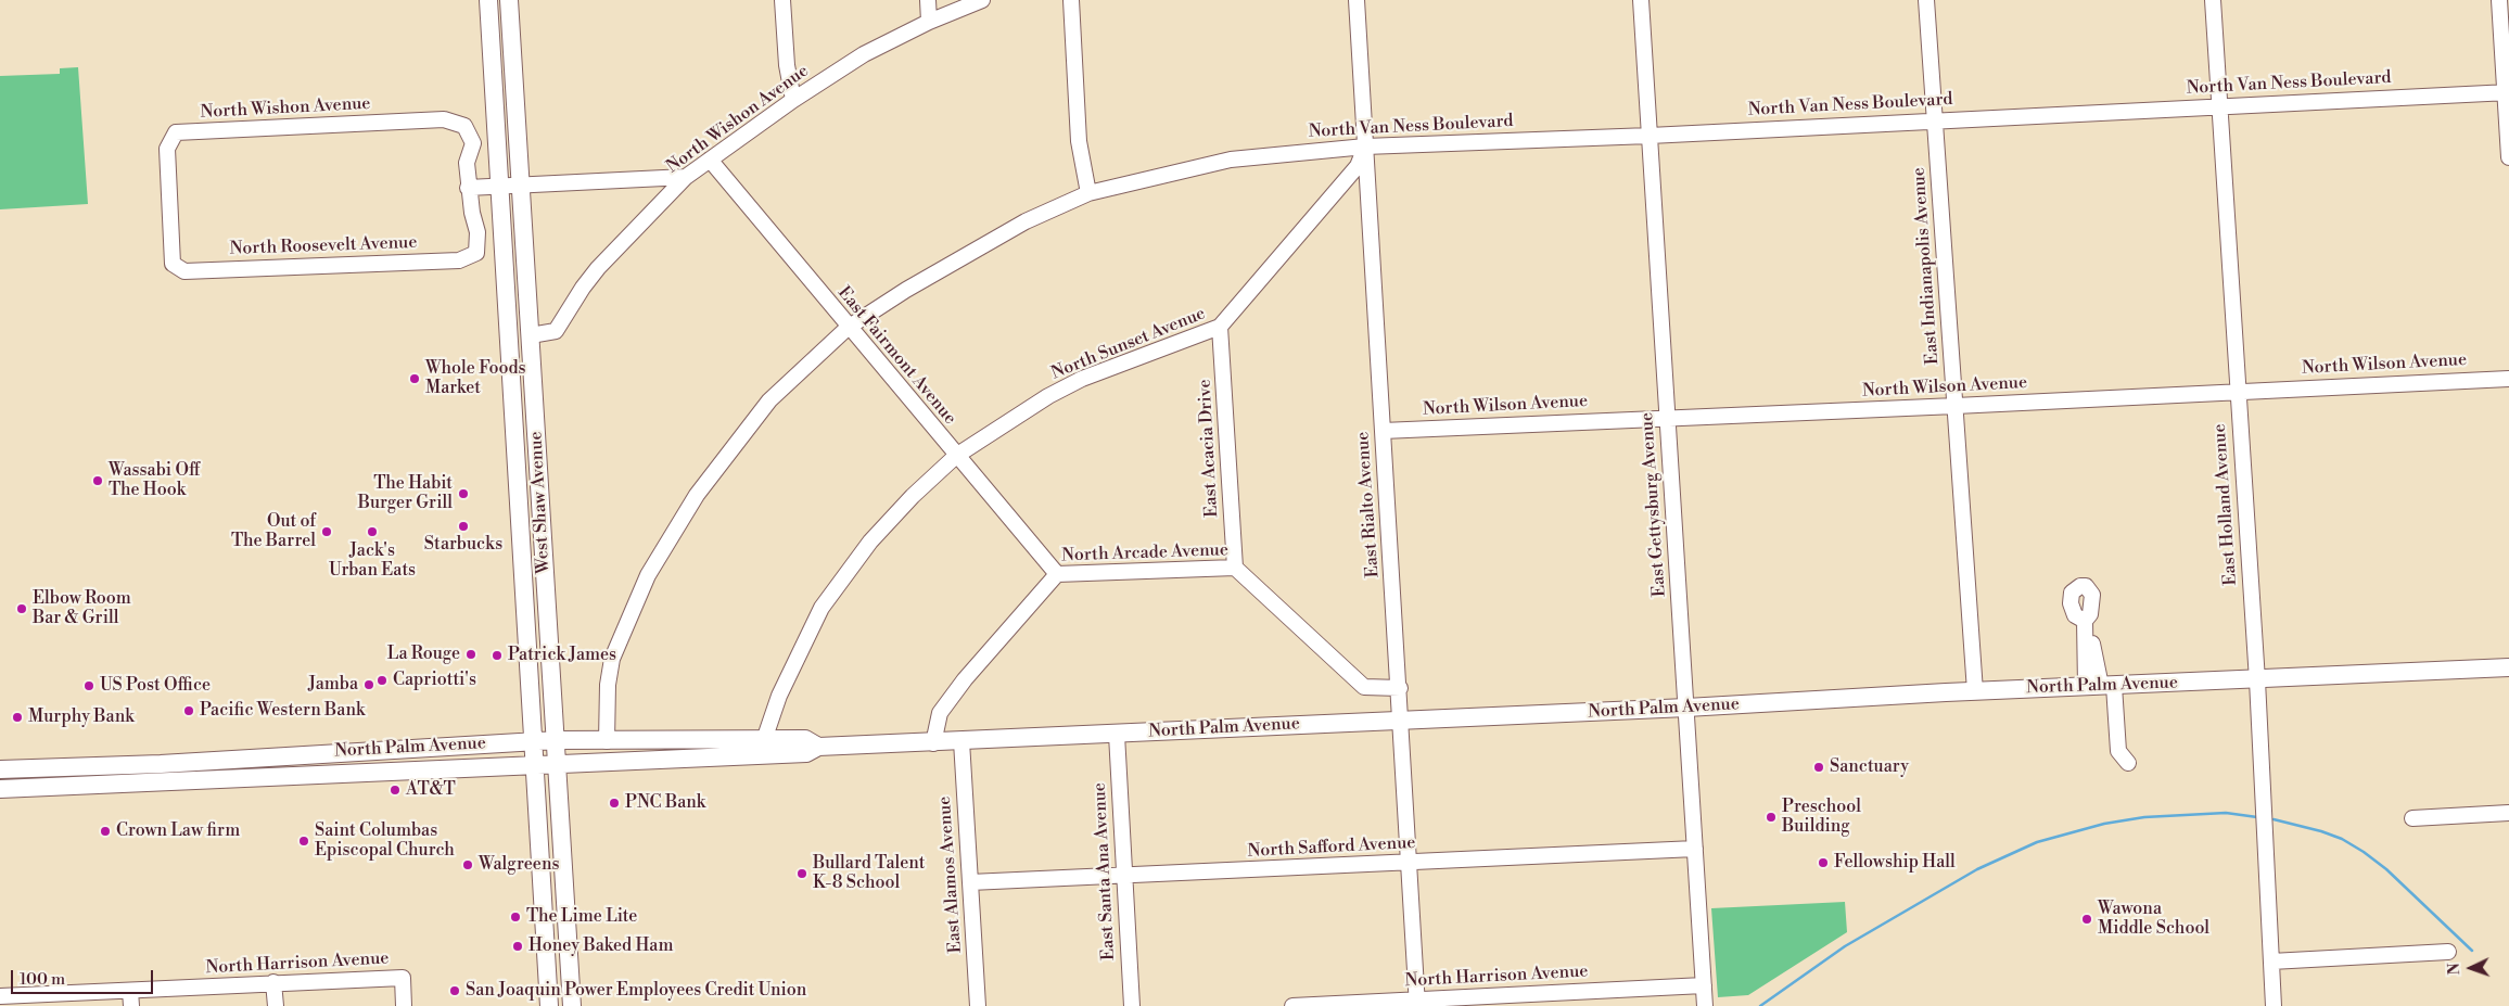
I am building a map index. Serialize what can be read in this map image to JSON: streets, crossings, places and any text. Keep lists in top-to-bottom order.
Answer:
{
  "streets": {
    "main road": ["West Shaw Avenue", "North Palm Avenue"],
    "street": [
      "North Van Ness Boulevard",
      "North Wishon Avenue",
      "North Roosevelt Avenue",
      "East Indianapolis Avenue",
      "North Sunset Avenue",
      "East Fairmont Avenue",
      "North Wilson Avenue",
      "East Acacia Drive",
      "East Rialto Avenue",
      "East Gettysburg Avenue",
      "East Holland Avenue",
      "North Arcade Avenue",
      "North Safford Avenue",
      "East Santa Ana Avenue",
      "East Alamos Avenue",
      "North Harrison Avenue"
    ]
  },
  "crossings": [
    ["North Van Ness Boulevard", "East Indianapolis Avenue"],
    ["North Van Ness Boulevard", "North Sunset Avenue"],
    ["North Van Ness Boulevard", "East Fairmont Avenue"],
    ["North Van Ness Boulevard", "East Rialto Avenue"],
    ["North Van Ness Boulevard", "East Gettysburg Avenue"],
    ["North Van Ness Boulevard", "East Holland Avenue"],
    ["North Van Ness Boulevard", "North Palm Avenue"],
    ["North Wishon Avenue", "North Roosevelt Avenue"],
    ["North Wishon Avenue", "East Fairmont Avenue"],
    ["North Wishon Avenue", "West Shaw Avenue"],
    ["East Indianapolis Avenue", "North Wilson Avenue"],
    ["East Indianapolis Avenue", "North Palm Avenue"],
    ["North Sunset Avenue", "East Fairmont Avenue"],
    ["North Sunset Avenue", "East Acacia Drive"],
    ["North Sunset Avenue", "East Rialto Avenue"],
    ["North Sunset Avenue", "North Palm Avenue"],
    ["East Fairmont Avenue", "North Arcade Avenue"],
    ["North Wilson Avenue", "East Rialto Avenue"],
    ["North Wilson Avenue", "East Gettysburg Avenue"],
    ["North Wilson Avenue", "East Holland Avenue"],
    ["East Acacia Drive", "North Arcade Avenue"],
    ["West Shaw Avenue", "North Palm Avenue"],
    ["East Rialto Avenue", "North Arcade Avenue"],
    ["East Rialto Avenue", "North Palm Avenue"],
    ["East Rialto Avenue", "North Safford Avenue"],
    ["East Rialto Avenue", "North Harrison Avenue"],
    ["East Gettysburg Avenue", "North Palm Avenue"],
    ["East Gettysburg Avenue", "North Safford Avenue"],
    ["East Gettysburg Avenue", "North Harrison Avenue"],
    ["East Holland Avenue", "North Palm Avenue"],
    ["North Arcade Avenue", "North Palm Avenue"],
    ["North Palm Avenue", "East Santa Ana Avenue"],
    ["North Palm Avenue", "East Alamos Avenue"],
    ["North Safford Avenue", "East Santa Ana Avenue"],
    ["North Safford Avenue", "East Alamos Avenue"]
  ],
  "places": [
    "Whole Foods Market",
    "Wassabi Off The Hook",
    "The Habit Burger Grill",
    "Starbucks",
    "Out of The Barrel",
    "Jack's Urban Eats",
    "Elbow Room Bar & Grill",
    "La Rouge",
    "Patrick James",
    "Capriotti's",
    "Jamba",
    "US Post Office",
    "Pacific Western Bank",
    "Murphy Bank",
    "Sanctuary",
    "AT&T",
    "PNC Bank",
    "Preschool Building",
    "Crown Law firm",
    "Saint Columbas Episcopal Church",
    "Fellowship Hall",
    "Walgreens",
    "Bullard Talent K-8 School",
    "The Lime Lite",
    "Wawona Middle School",
    "Honey Baked Ham",
    "San Joaquin Power Employees Credit Union"
  ],
  "scale_bar": "100 m",
  "north": "left"
}
